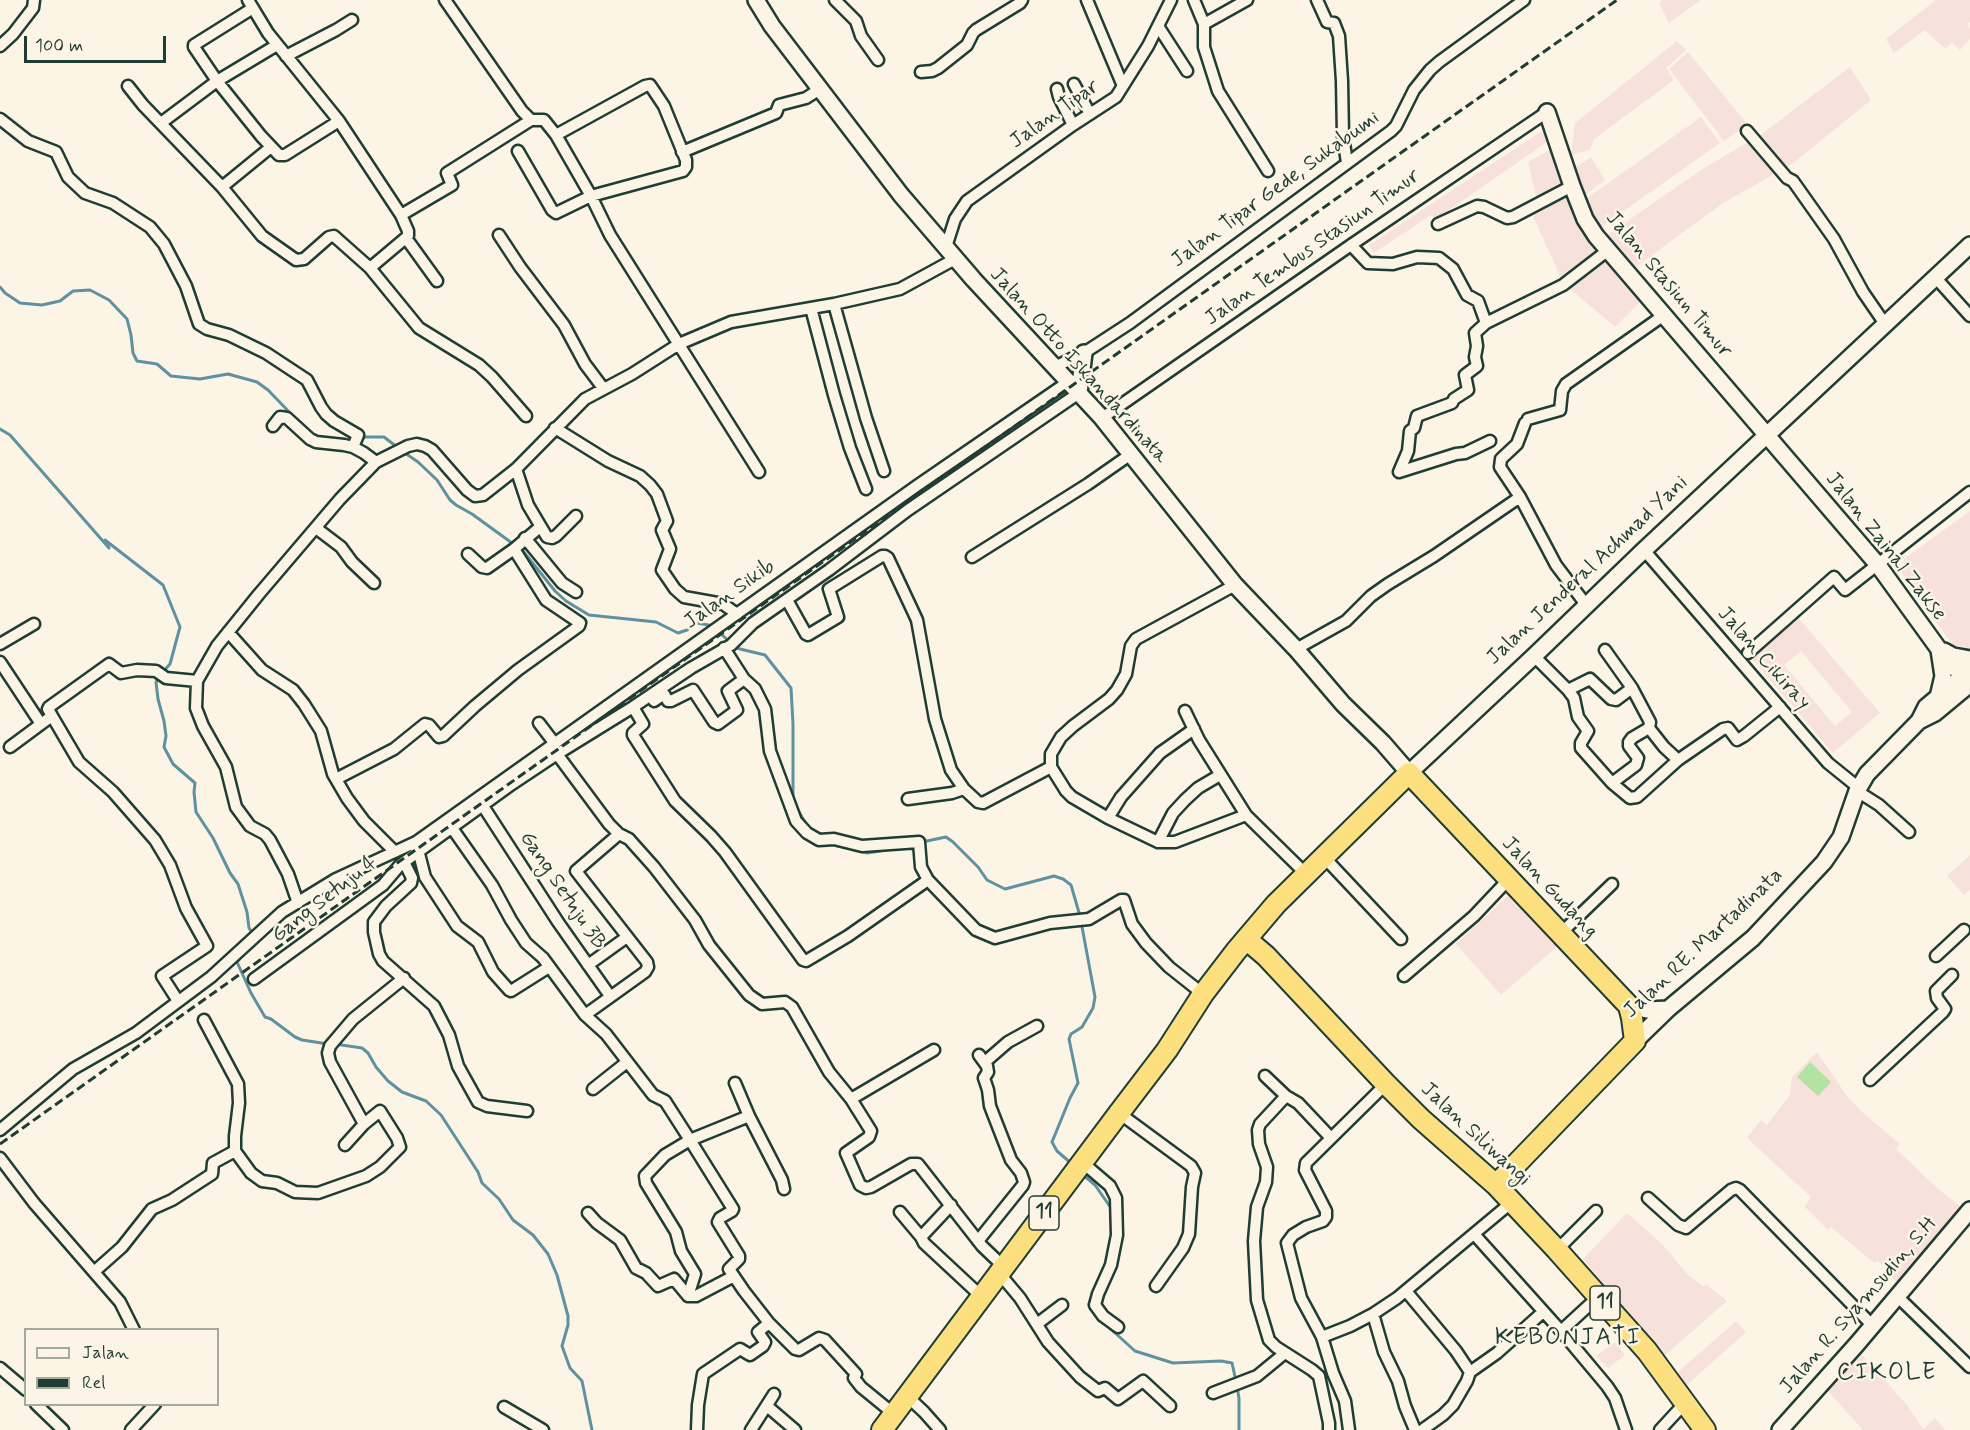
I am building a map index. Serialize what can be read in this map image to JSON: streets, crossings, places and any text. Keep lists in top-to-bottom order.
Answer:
{
  "streets": {
    "highway": [
      "Jalan Jenderal Achmad Yani",
      "Jalan Gudang",
      "Jalan RE. Martadinata",
      "Jalan Siliwangi",
      "11"
    ],
    "main road": [
      "Jalan Stasiun Timur",
      "Jalan Otto Iskandardinata",
      "Jalan Zainal Zakse",
      "Jalan R. Syamsudin, S.H"
    ],
    "street": [
      "Jalan Tipar",
      "Jalan Tipar Gede, Sukabumi",
      "Jalan Tembus Stasiun Timur",
      "Jalan Sikib",
      "Jalan Cikiray",
      "Gang Setuju 3B",
      "Gang Setuju 4"
    ]
  },
  "crossings": [
    ["Jalan Tipar", "Jalan Otto Iskandardinata"],
    ["Jalan Tipar Gede, Sukabumi", "Jalan Otto Iskandardinata"],
    ["Jalan Tembus Stasiun Timur", "Jalan Stasiun Timur"],
    ["Jalan Tembus Stasiun Timur", "Jalan Otto Iskandardinata"],
    ["Jalan Stasiun Timur", "Jalan Zainal Zakse"],
    ["Jalan Stasiun Timur", "Jalan Jenderal Achmad Yani"],
    ["Jalan Otto Iskandardinata", "Jalan Jenderal Achmad Yani"],
    ["Jalan Otto Iskandardinata", "Jalan Sikib"],
    ["Jalan Otto Iskandardinata", "Jalan Gudang"],
    ["Jalan Zainal Zakse", "Jalan Jenderal Achmad Yani"],
    ["Jalan Zainal Zakse", "Jalan RE. Martadinata"],
    ["Jalan Jenderal Achmad Yani", "Jalan Cikiray"],
    ["Jalan Jenderal Achmad Yani", "Jalan Gudang"],
    ["Jalan Jenderal Achmad Yani", "Jalan Siliwangi"],
    ["Jalan Jenderal Achmad Yani", "11"],
    ["Jalan Sikib", "Gang Setuju 4"],
    ["Jalan Cikiray", "Jalan RE. Martadinata"],
    ["Jalan RE. Martadinata", "Jalan Siliwangi"],
    ["Jalan Siliwangi", "11"]
  ],
  "districts": ["KEBONJATI", "CIKOLE"],
  "legend": ["Jalan", "Rel"],
  "scale_bar": "100 m"
}
